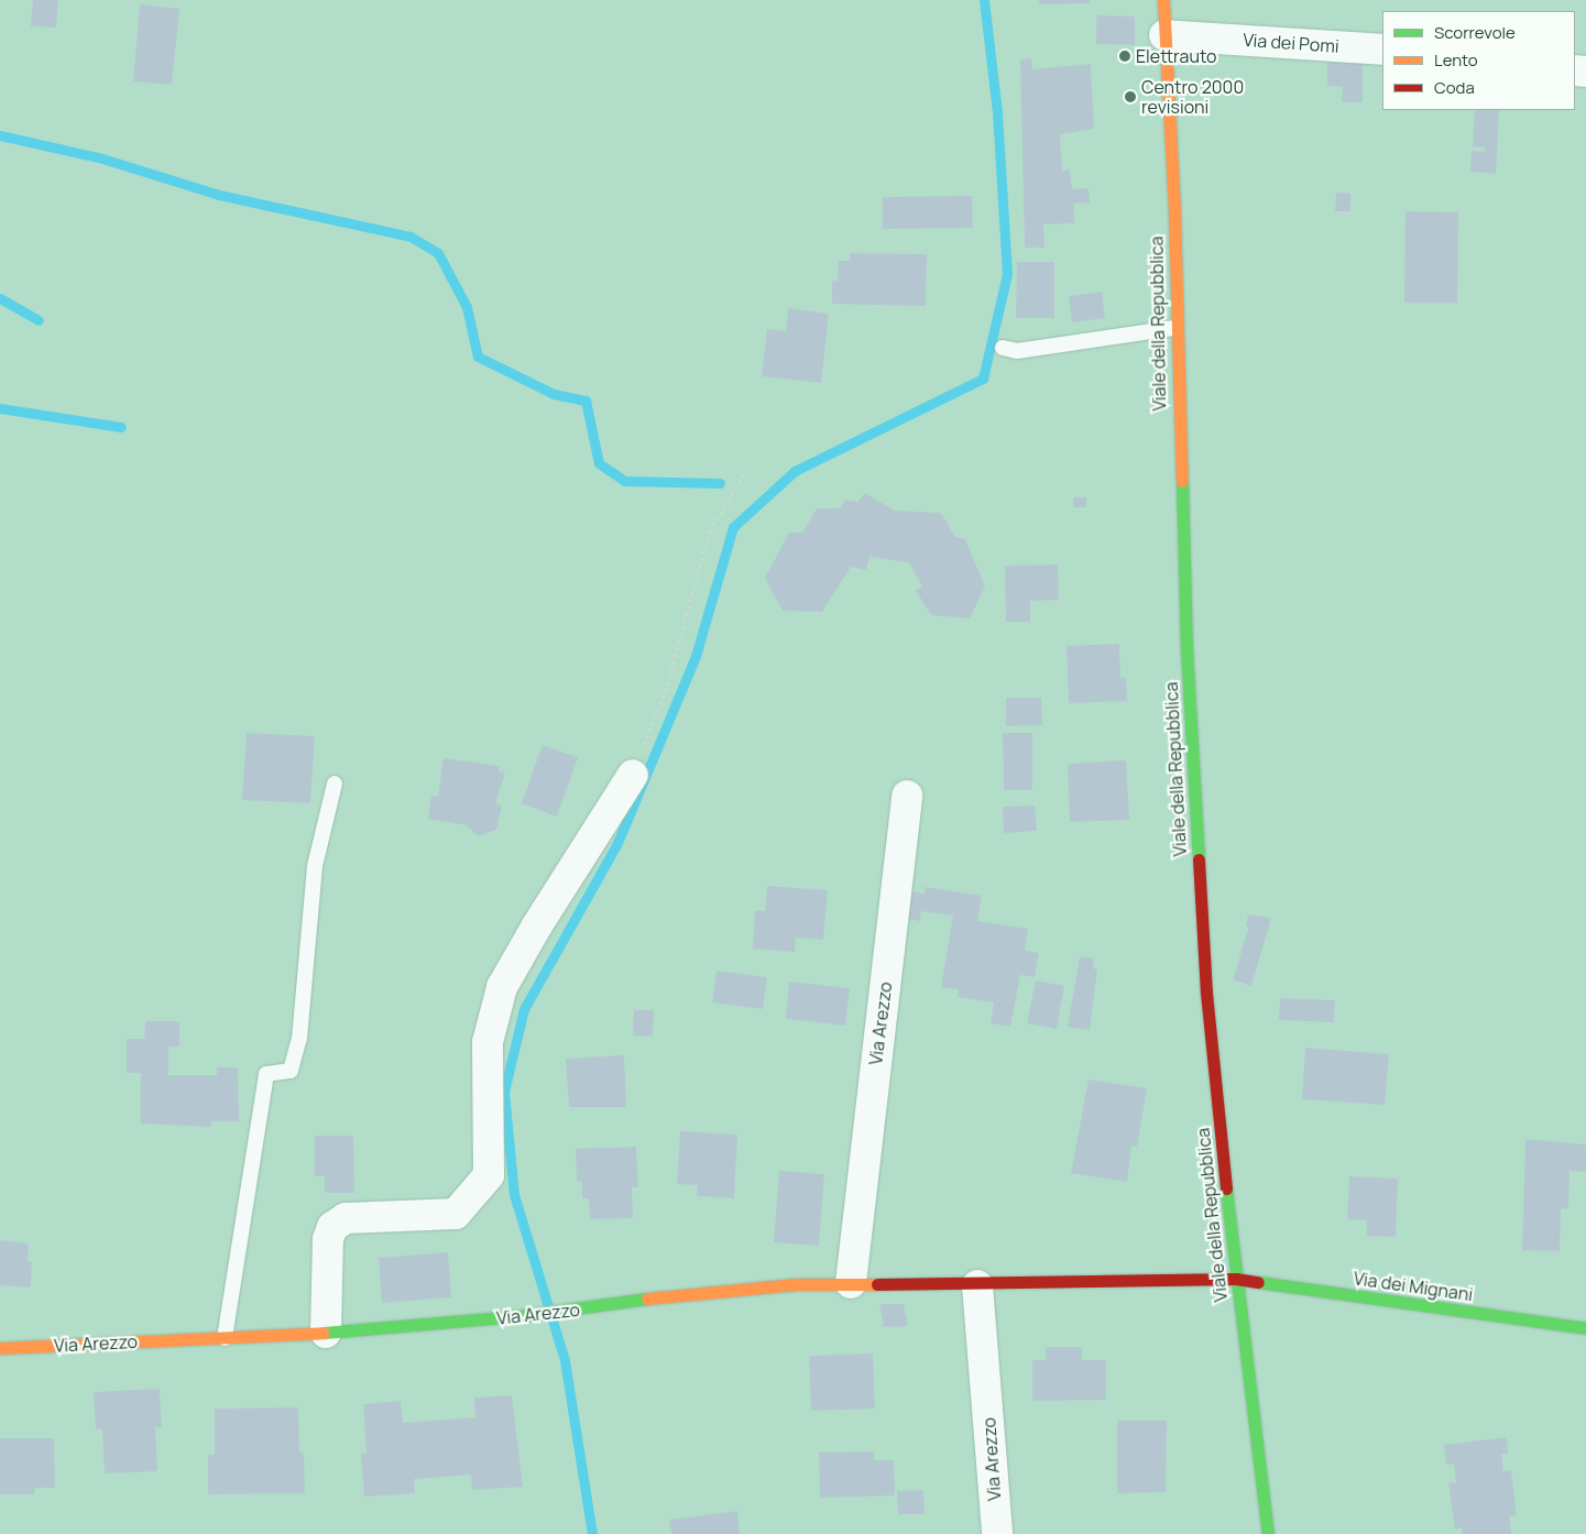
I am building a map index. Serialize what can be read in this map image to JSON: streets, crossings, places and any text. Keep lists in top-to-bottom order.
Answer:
{
  "streets": {
    "street": [
      "Via dei Pomi",
      "Viale della Repubblica",
      "Via Arezzo",
      "Via dei Mignani"
    ]
  },
  "crossings": [
    ["Via dei Pomi", "Viale della Repubblica"],
    ["Viale della Repubblica", "Via Arezzo"],
    ["Viale della Repubblica", "Via dei Mignani"],
    ["Via Arezzo", "Via dei Mignani"]
  ],
  "places": ["Elettrauto", "Centro 2000 revisioni"],
  "legend": ["Scorrevole", "Lento", "Coda"]
}
